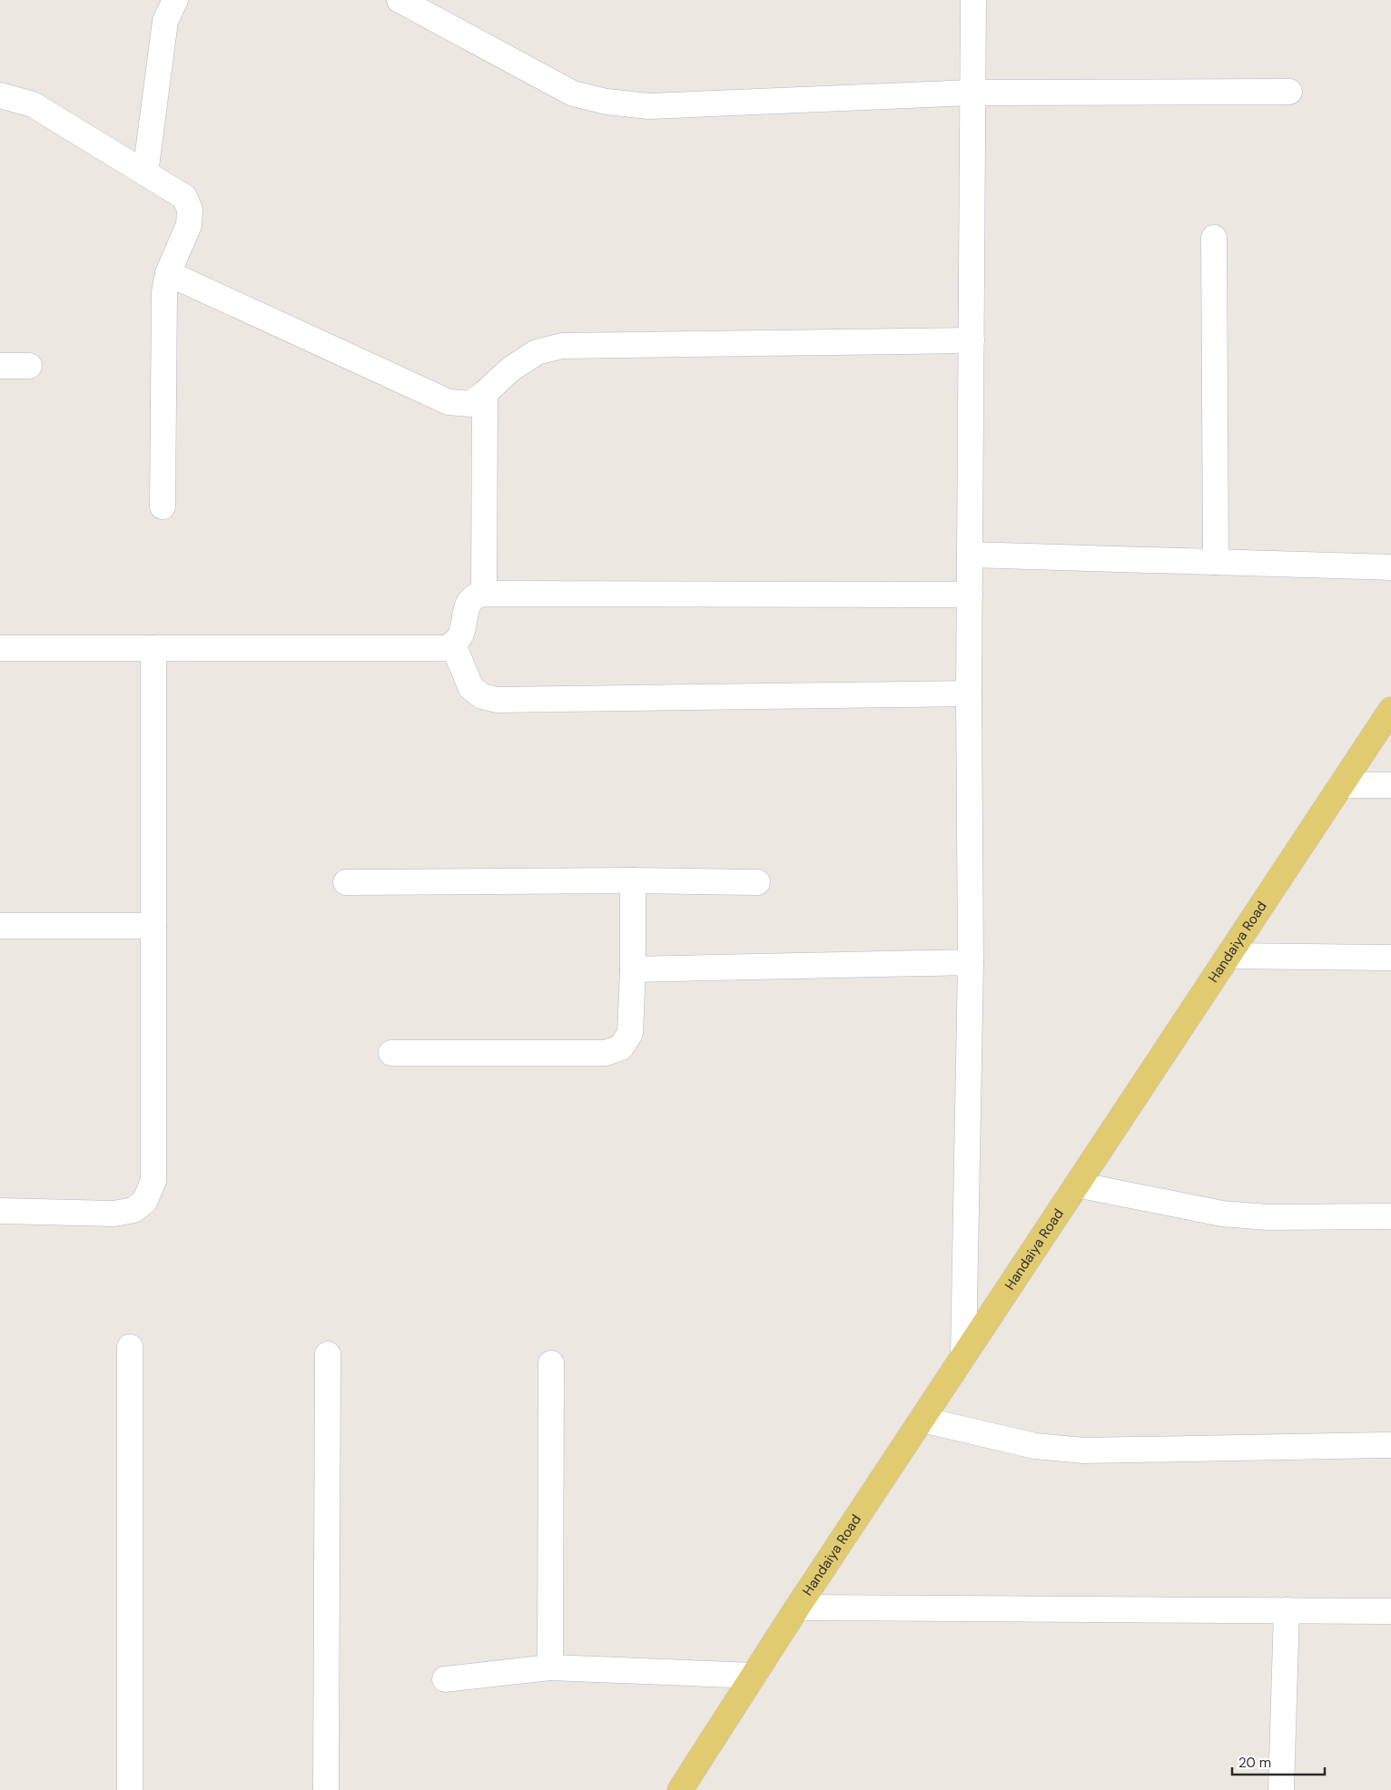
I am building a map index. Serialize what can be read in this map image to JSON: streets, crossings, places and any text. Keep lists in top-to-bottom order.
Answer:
{
  "streets": {
    "main road": ["Handaiya Road"]
  },
  "scale_bar": "20 m"
}
